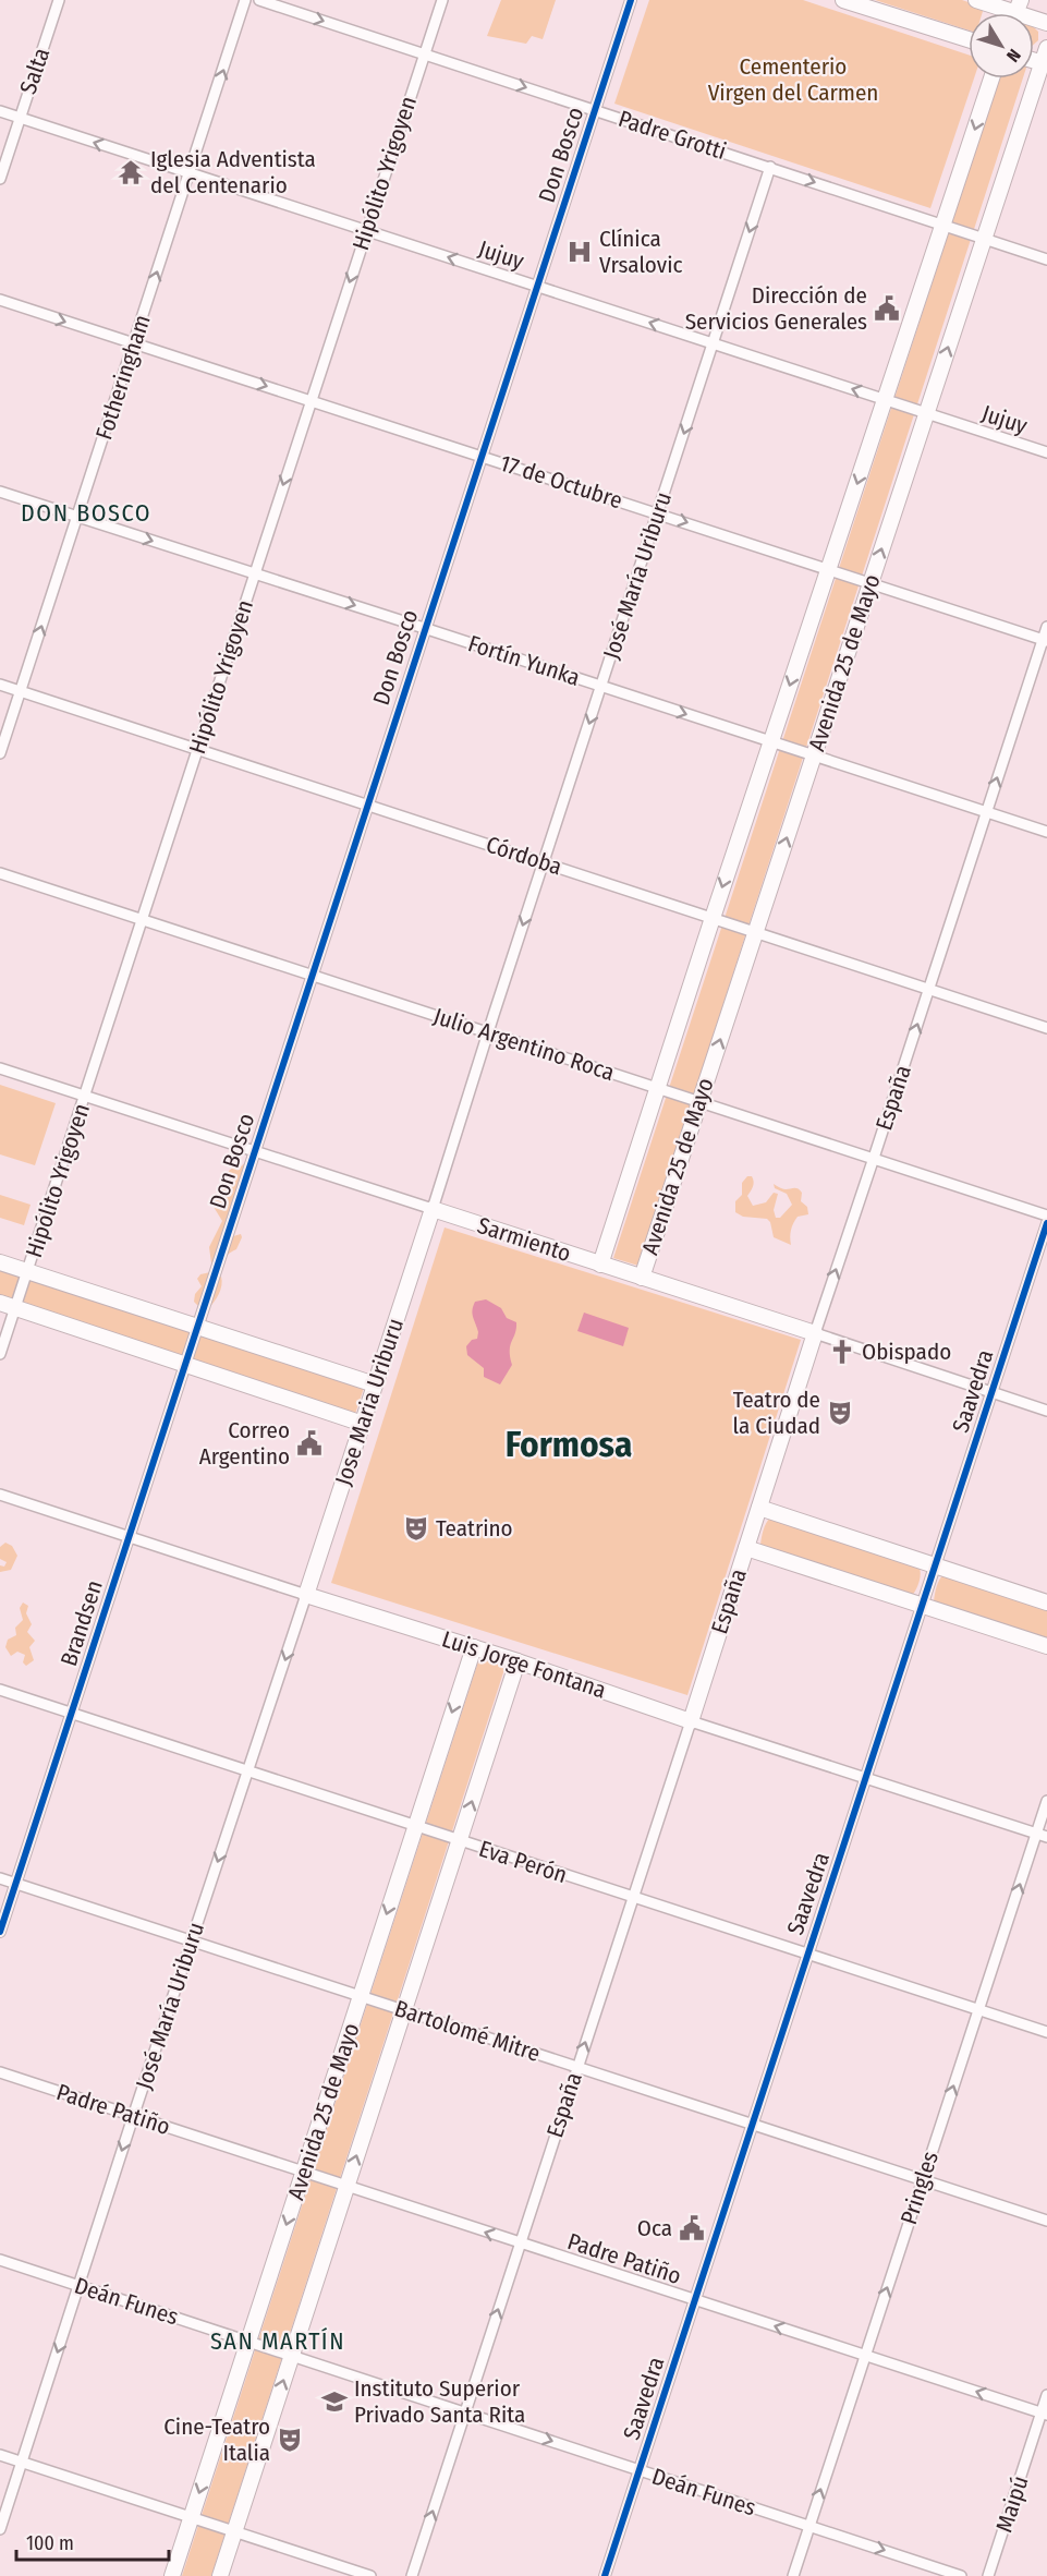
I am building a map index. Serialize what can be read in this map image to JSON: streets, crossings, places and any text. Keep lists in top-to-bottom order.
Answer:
{
  "streets": {
    "main road": [
      "Avenida 25 de Mayo",
      "España",
      "Sarmiento",
      "Jose Maria Uriburu",
      "Luis Jorge Fontana"
    ],
    "street": [
      "Salta",
      "Padre Grotti",
      "Don Bosco",
      "Hipólito Yrigoyen",
      "Jujuy",
      "Fotheringham",
      "17 de Octubre",
      "José María Uriburu",
      "Fortín Yunka",
      "Córdoba",
      "Julio Argentino Roca",
      "Saavedra",
      "Brandsen",
      "Eva Perón",
      "Bartolomé Mitre",
      "Padre Patiño",
      "Pringles",
      "Deán Funes",
      "Maipú"
    ]
  },
  "crossings": [
    ["Salta", "Jujuy"],
    ["Padre Grotti", "Don Bosco"],
    ["Padre Grotti", "Hipólito Yrigoyen"],
    ["Padre Grotti", "José María Uriburu"],
    ["Padre Grotti", "Avenida 25 de Mayo"],
    ["Don Bosco", "Jujuy"],
    ["Don Bosco", "17 de Octubre"],
    ["Don Bosco", "Fortín Yunka"],
    ["Don Bosco", "Córdoba"],
    ["Don Bosco", "Julio Argentino Roca"],
    ["Don Bosco", "Sarmiento"],
    ["Don Bosco", "Brandsen"],
    ["Hipólito Yrigoyen", "Jujuy"],
    ["Hipólito Yrigoyen", "17 de Octubre"],
    ["Hipólito Yrigoyen", "Fortín Yunka"],
    ["Hipólito Yrigoyen", "Córdoba"],
    ["Hipólito Yrigoyen", "Julio Argentino Roca"],
    ["Hipólito Yrigoyen", "Sarmiento"],
    ["Jujuy", "Fotheringham"],
    ["Jujuy", "José María Uriburu"],
    ["Jujuy", "Avenida 25 de Mayo"],
    ["Fotheringham", "17 de Octubre"],
    ["Fotheringham", "Fortín Yunka"],
    ["Fotheringham", "Córdoba"],
    ["17 de Octubre", "José María Uriburu"],
    ["17 de Octubre", "Avenida 25 de Mayo"],
    ["17 de Octubre", "España"],
    ["José María Uriburu", "Fortín Yunka"],
    ["José María Uriburu", "Córdoba"],
    ["José María Uriburu", "Julio Argentino Roca"],
    ["José María Uriburu", "Sarmiento"],
    ["José María Uriburu", "Jose Maria Uriburu"],
    ["José María Uriburu", "Luis Jorge Fontana"],
    ["José María Uriburu", "Eva Perón"],
    ["José María Uriburu", "Bartolomé Mitre"],
    ["José María Uriburu", "Padre Patiño"],
    ["José María Uriburu", "Deán Funes"],
    ["Fortín Yunka", "Avenida 25 de Mayo"],
    ["Fortín Yunka", "España"],
    ["Avenida 25 de Mayo", "Córdoba"],
    ["Avenida 25 de Mayo", "Julio Argentino Roca"],
    ["Avenida 25 de Mayo", "Sarmiento"],
    ["Avenida 25 de Mayo", "Luis Jorge Fontana"],
    ["Avenida 25 de Mayo", "Eva Perón"],
    ["Avenida 25 de Mayo", "Bartolomé Mitre"],
    ["Avenida 25 de Mayo", "Padre Patiño"],
    ["Avenida 25 de Mayo", "Deán Funes"],
    ["Córdoba", "España"],
    ["Julio Argentino Roca", "España"],
    ["España", "Sarmiento"],
    ["España", "Luis Jorge Fontana"],
    ["España", "Eva Perón"],
    ["España", "Bartolomé Mitre"],
    ["España", "Padre Patiño"],
    ["España", "Deán Funes"],
    ["Sarmiento", "Saavedra"],
    ["Sarmiento", "Jose Maria Uriburu"],
    ["Saavedra", "Luis Jorge Fontana"],
    ["Saavedra", "Eva Perón"],
    ["Saavedra", "Bartolomé Mitre"],
    ["Saavedra", "Padre Patiño"],
    ["Saavedra", "Deán Funes"],
    ["Jose Maria Uriburu", "Luis Jorge Fontana"],
    ["Brandsen", "Luis Jorge Fontana"],
    ["Brandsen", "Eva Perón"],
    ["Brandsen", "Bartolomé Mitre"],
    ["Luis Jorge Fontana", "Pringles"],
    ["Eva Perón", "Pringles"],
    ["Bartolomé Mitre", "Pringles"],
    ["Padre Patiño", "Pringles"],
    ["Padre Patiño", "Maipú"],
    ["Pringles", "Deán Funes"]
  ],
  "one_way": [
    "Padre Grotti",
    "Jujuy",
    "Fotheringham",
    "17 de Octubre",
    "José María Uriburu",
    "Fortín Yunka",
    "España",
    "Padre Patiño",
    "Pringles"
  ],
  "districts": ["DON BOSCO", "Formosa", "SAN MARTÍN"],
  "parks": ["Cementerio Virgen del Carmen"],
  "places": {
    "temple": ["Iglesia Adventista del Centenario"],
    "hospital": ["Clínica Vrsalovic"],
    "public building": ["Dirección de Servicios Generales", "Correo Argentino", "Oca"],
    "church": ["Obispado"],
    "theatre": ["Teatro de la Ciudad", "Teatrino", "Cine-Teatro Italia"],
    "school or university": ["Instituto Superior Privado Santa Rita"]
  },
  "scale_bar": "100 m",
  "north": "bottom right"
}
